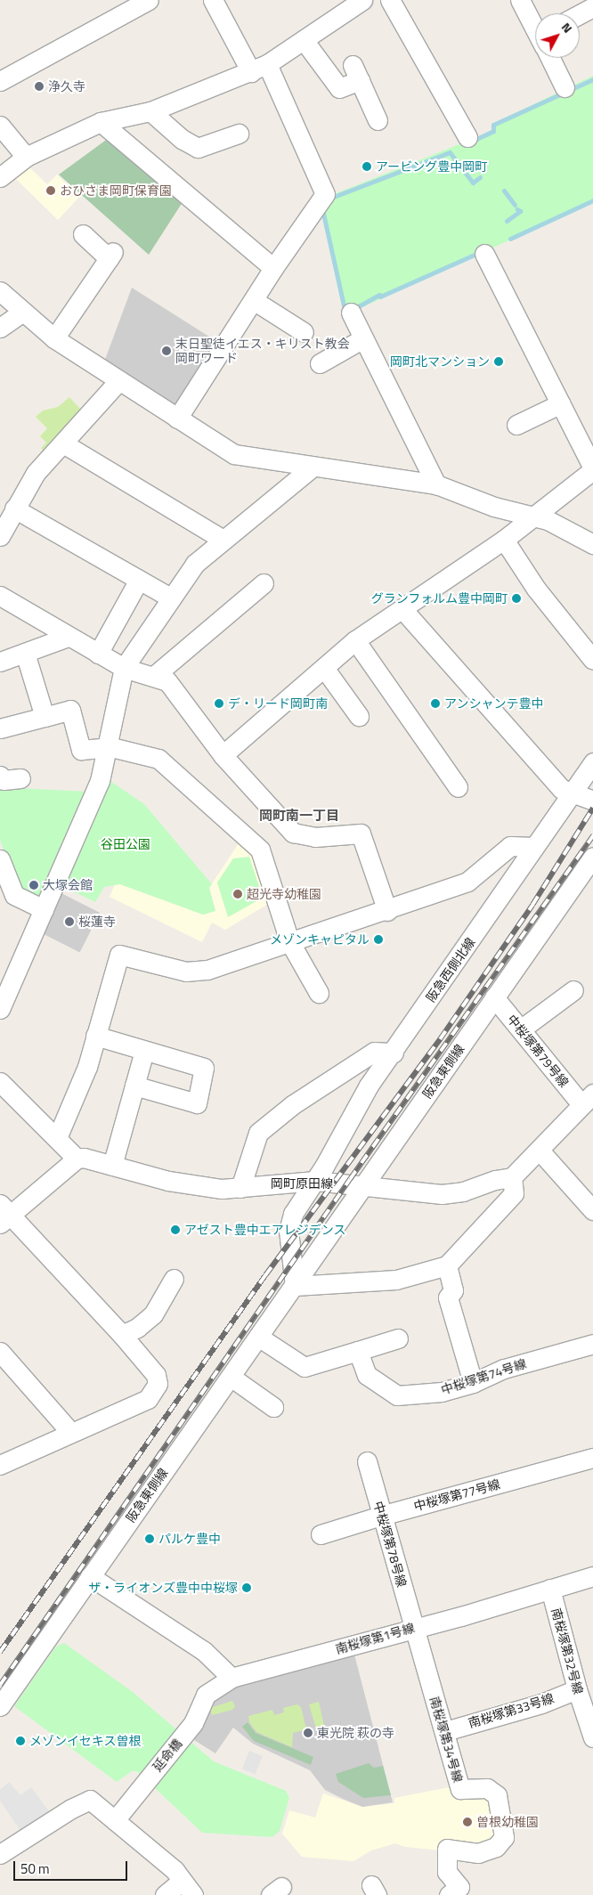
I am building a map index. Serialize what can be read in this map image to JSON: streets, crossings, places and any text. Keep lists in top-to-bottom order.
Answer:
{
  "streets": {
    "street": [
      "阪急西側北線",
      "中桜塚第79号線",
      "阪急東側線",
      "岡町原田線",
      "中桜塚第74号線",
      "中桜塚第77号線",
      "中桜塚第78号線",
      "南桜塚第1号線",
      "南桜塚第32号線",
      "南桜塚第33号線",
      "南桜塚第34号線",
      "延命橋"
    ]
  },
  "crossings": [
    ["阪急西側北線", "岡町原田線"],
    ["中桜塚第79号線", "阪急東側線"],
    ["阪急東側線", "岡町原田線"],
    ["中桜塚第77号線", "中桜塚第78号線"],
    ["中桜塚第78号線", "南桜塚第1号線"],
    ["中桜塚第78号線", "南桜塚第34号線"],
    ["南桜塚第1号線", "南桜塚第32号線"],
    ["南桜塚第1号線", "南桜塚第34号線"],
    ["南桜塚第1号線", "延命橋"],
    ["南桜塚第32号線", "南桜塚第33号線"],
    ["南桜塚第33号線", "南桜塚第34号線"]
  ],
  "districts": ["岡町南一丁目"],
  "parks": ["谷田公園"],
  "places": [
    "浄久寺",
    "アービング豊中岡町",
    "おひさま岡町保育園",
    "末日聖徒イエス・キリスト教会 岡町ワード",
    "岡町北マンション",
    "グランフォルム豊中岡町",
    "デ・リード岡町南",
    "アンシャンテ豊中",
    "大塚会館",
    "超光寺幼稚園",
    "桜蓮寺",
    "メゾンキャピタル",
    "アゼスト豊中エアレジデンス",
    "パルケ豊中",
    "ザ・ライオンズ豊中中桜塚",
    "東光院 萩の寺",
    "メゾンイセキス曽根",
    "曽根幼稚園"
  ],
  "scale_bar": "50 m",
  "north": "top right"
}
